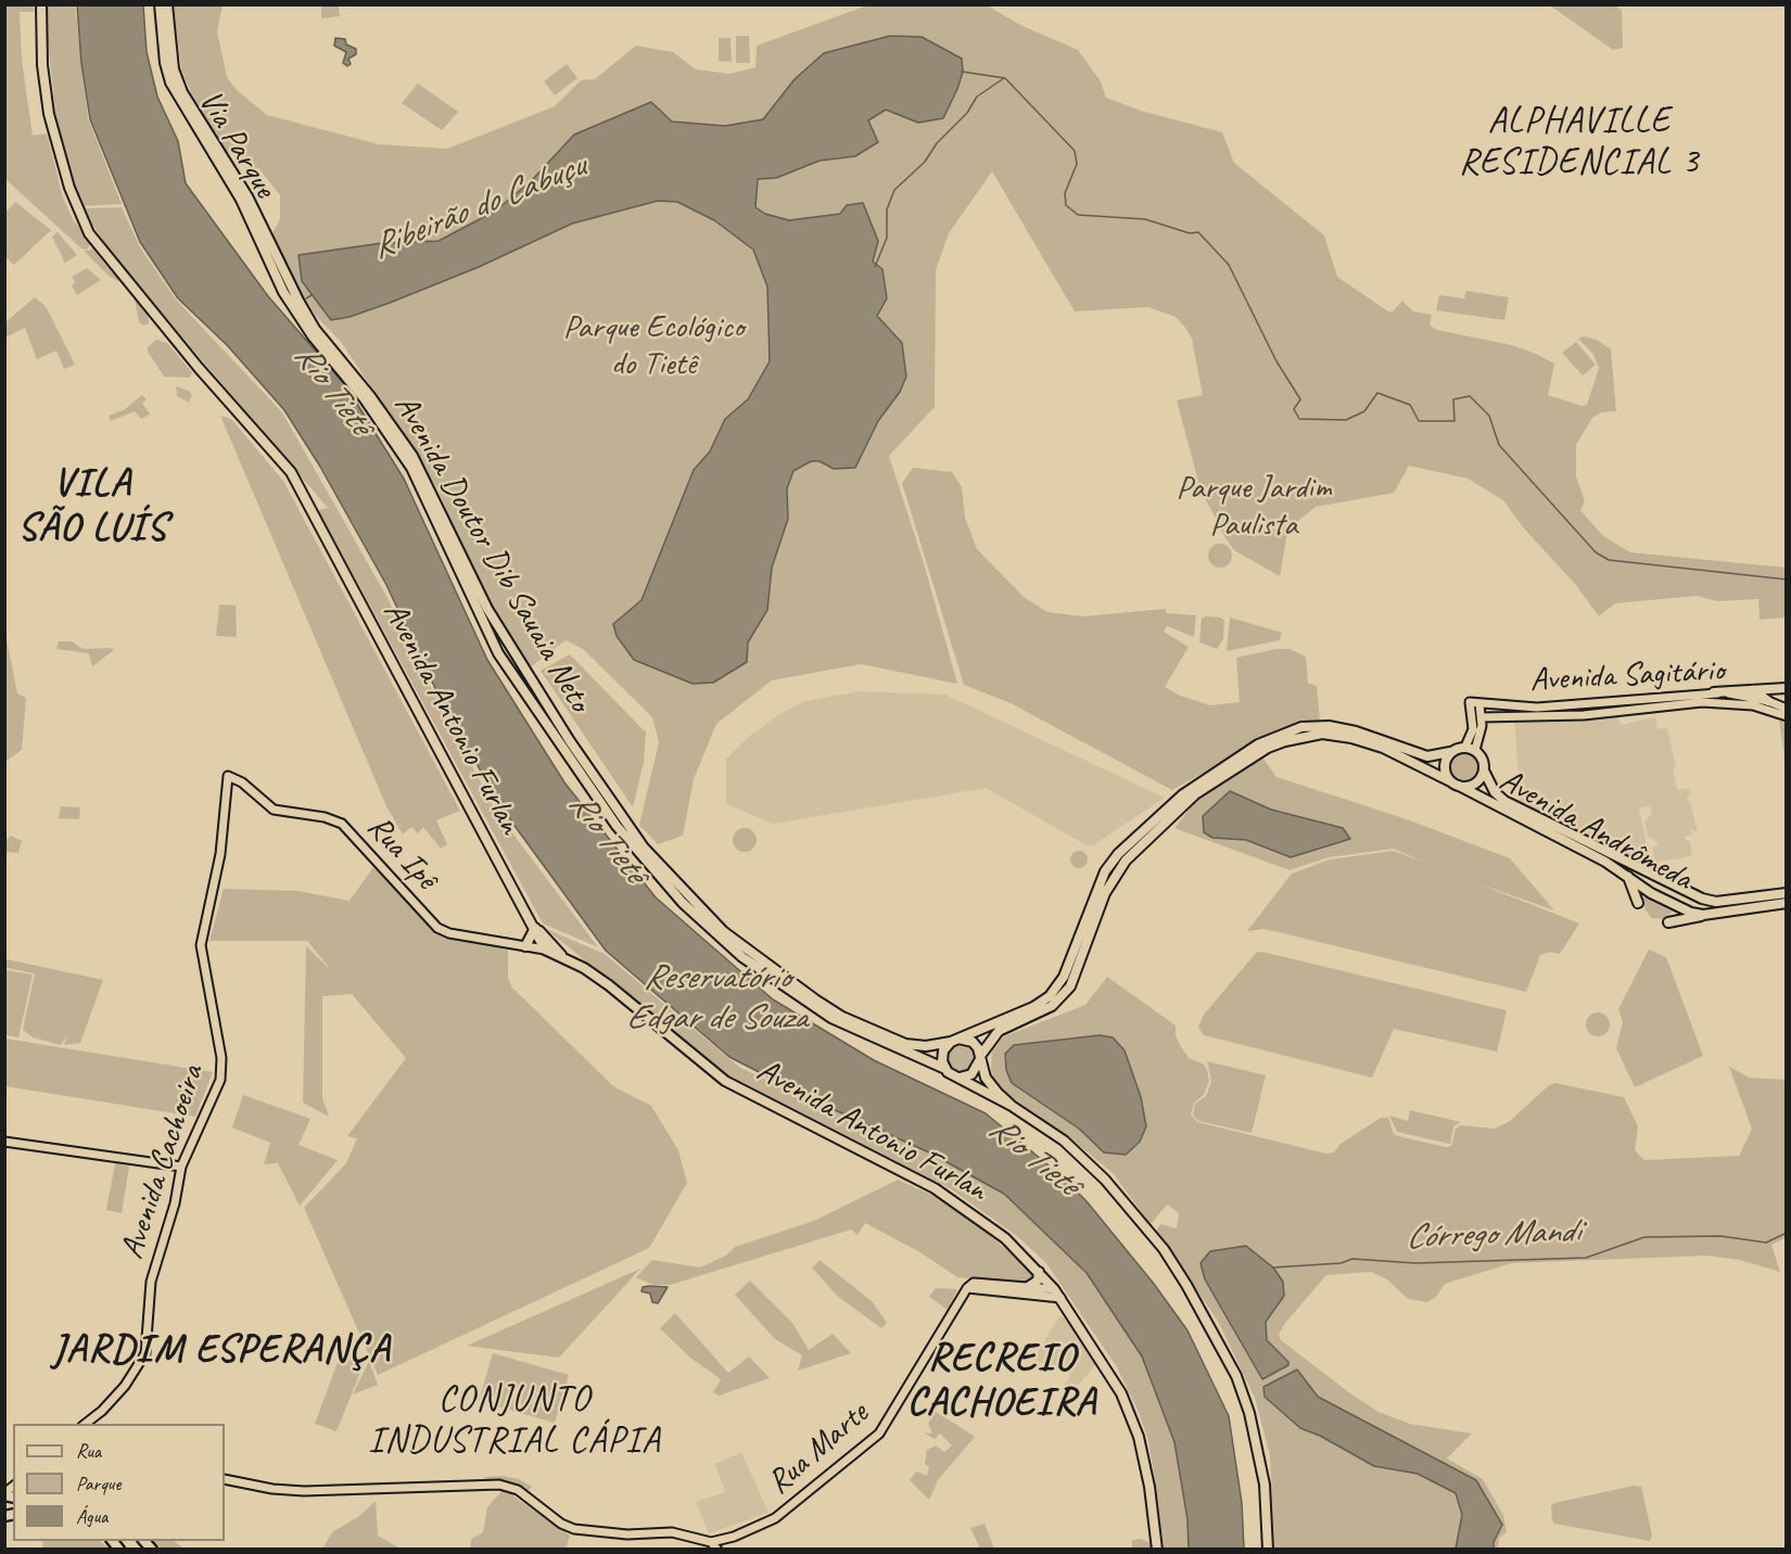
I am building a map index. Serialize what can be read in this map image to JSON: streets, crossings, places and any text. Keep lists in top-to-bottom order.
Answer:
{
  "streets": {
    "main road": [
      "Via Parque",
      "Avenida Doutor Dib Sauaia Neto",
      "Avenida Antonio Furlan",
      "Avenida Andrômeda"
    ],
    "street": [
      "Avenida Sagitário",
      "Rua Ipê",
      "Avenida Cachoeira",
      "Rua Marte"
    ]
  },
  "crossings": [
    ["Via Parque", "Avenida Doutor Dib Sauaia Neto"],
    ["Avenida Doutor Dib Sauaia Neto", "Avenida Andrômeda"],
    ["Avenida Sagitário", "Avenida Andrômeda"],
    ["Avenida Antonio Furlan", "Rua Ipê"],
    ["Rua Ipê", "Avenida Cachoeira"]
  ],
  "districts": [
    "ALPHAVILLE RESIDENCIAL 3",
    "VILA SÃO LUÍS",
    "JARDIM ESPERANÇA",
    "RECREIO CACHOEIRA",
    "CONJUNTO INDUSTRIAL CÁPIA"
  ],
  "water": [
    "Ribeirão do Cabuçu",
    "Rio Tietê",
    "Reservatório Edgar de Souza",
    "Córrego Mandi"
  ],
  "parks": ["Parque Ecológico do Tietê", "Parque Jardim Paulista"],
  "legend": ["Rua", "Parque", "Água"]
}
